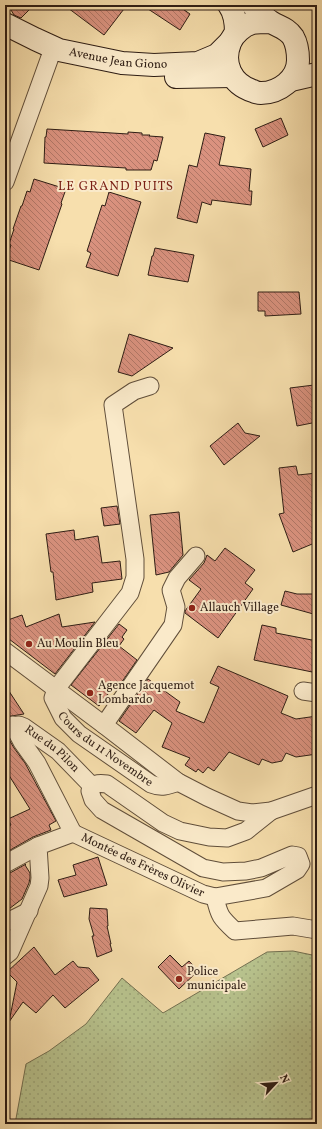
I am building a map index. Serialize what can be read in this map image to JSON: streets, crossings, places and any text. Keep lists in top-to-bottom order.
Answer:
{
  "streets": {
    "street": [
      "Avenue Jean Giono",
      "Cours du 11 Novembre",
      "Rue du Pilon",
      "Montée des Frères Olivier"
    ]
  },
  "crossings": [
    ["Rue du Pilon", "Montée des Frères Olivier"]
  ],
  "districts": ["LE GRAND PUITS"],
  "places": [
    "Allauch Village",
    "Au Moulin Bleu",
    "Agence Jacquemot Lombardo",
    "Police municipale"
  ],
  "north": "top right"
}
